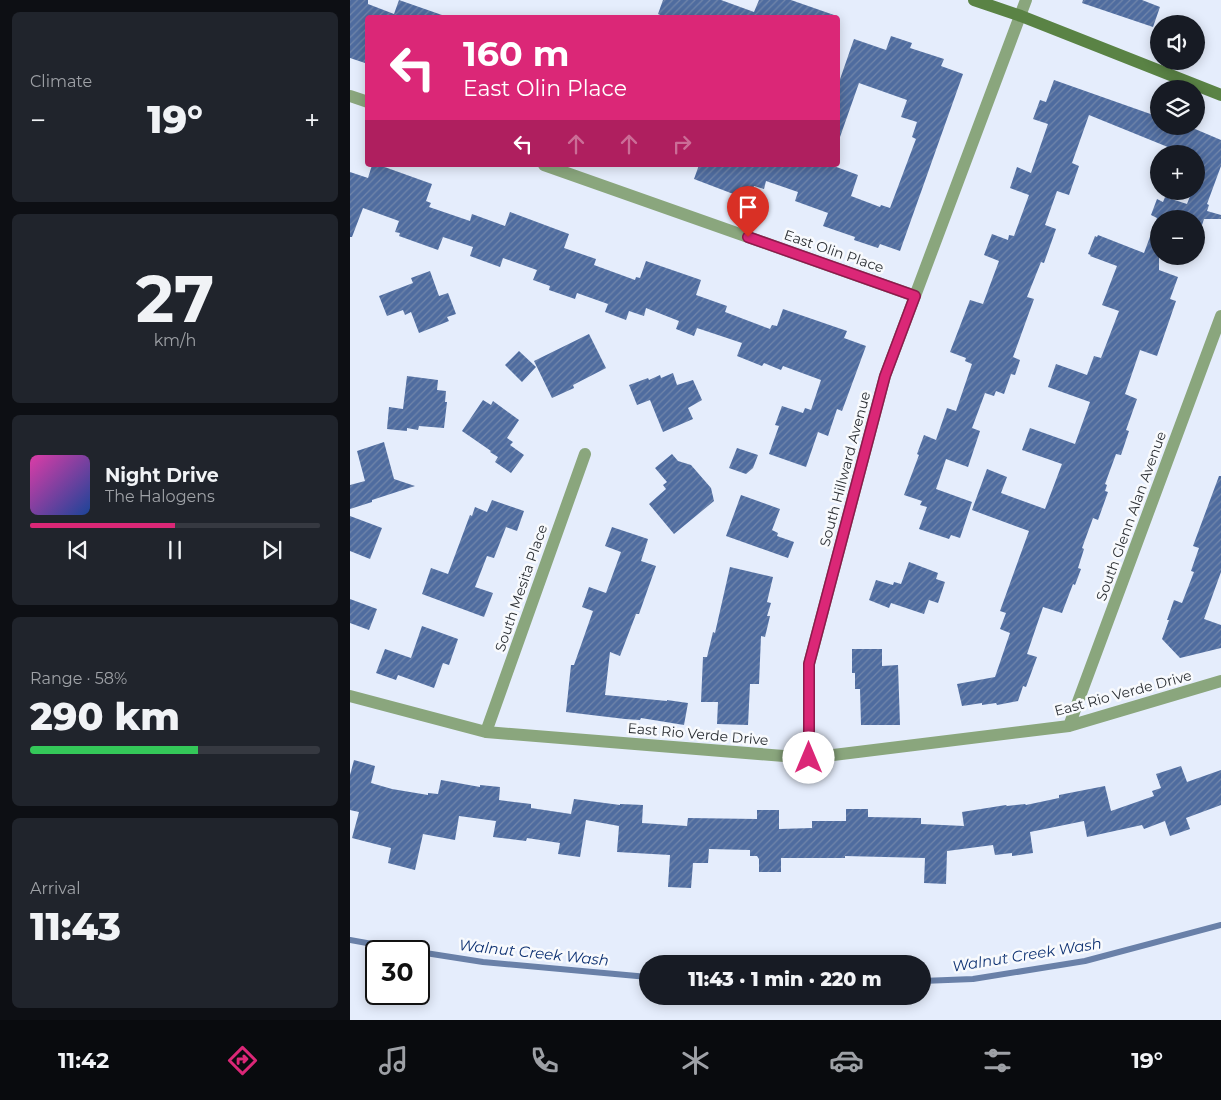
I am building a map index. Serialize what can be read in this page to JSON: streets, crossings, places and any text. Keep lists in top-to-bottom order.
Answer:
{
  "streets": {
    "street": [
      "East Olin Place",
      "South Hillward Avenue",
      "South Glenn Alan Avenue",
      "South Mesita Place",
      "East Rio Verde Drive"
    ]
  },
  "crossings": [
    ["East Olin Place", "South Hillward Avenue"],
    ["South Hillward Avenue", "East Rio Verde Drive"],
    ["South Glenn Alan Avenue", "East Rio Verde Drive"],
    ["South Mesita Place", "East Rio Verde Drive"]
  ],
  "water": ["Walnut Creek Wash"],
  "page": {
    "tile": [
      "Climate",
      ["27", "km/h"],
      ["Range · 58%", "290 km"],
      ["Arrival", "11:43"]
    ],
    "map_buttons": ["+", "−"],
    "turn": ["160 m", "East Olin Place"],
    "heat": ["−", "19°", "+"],
    "song": ["Night Drive", "The Halogens"],
    "limit": "30",
    "trip": "11:43 · 1 min · 220 m",
    "tabs": ["11:42", "19°"]
  }
}
